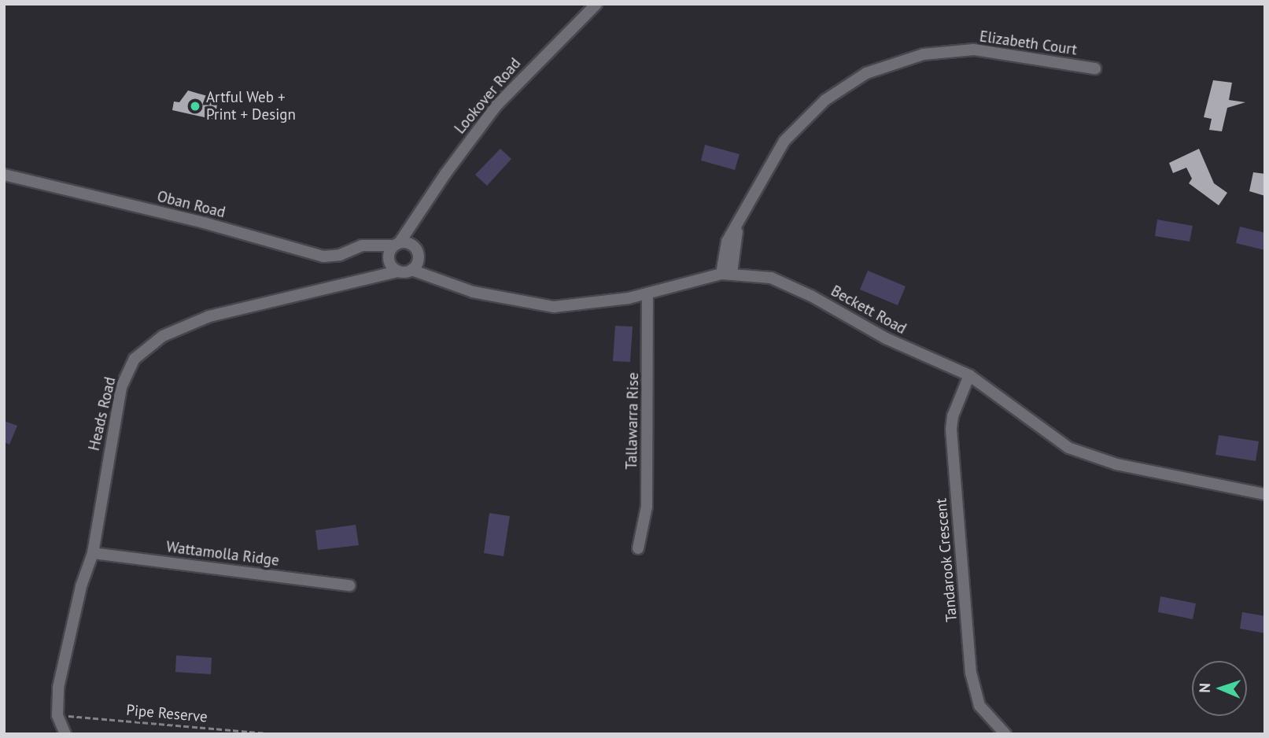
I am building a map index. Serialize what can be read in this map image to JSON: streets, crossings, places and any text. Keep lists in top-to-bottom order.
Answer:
{
  "streets": {
    "street": [
      "Elizabeth Court",
      "Lookover Road",
      "Oban Road",
      "Beckett Road",
      "Heads Road",
      "Tallawarra Rise",
      "Wattamolla Ridge",
      "Tandarook Crescent"
    ],
    "path": ["Pipe Reserve"]
  },
  "crossings": [
    ["Elizabeth Court", "Beckett Road"],
    ["Lookover Road", "Oban Road"],
    ["Beckett Road", "Heads Road"],
    ["Beckett Road", "Tallawarra Rise"],
    ["Beckett Road", "Tandarook Crescent"],
    ["Heads Road", "Wattamolla Ridge"],
    ["Heads Road", "Pipe Reserve"]
  ],
  "places": ["Artful Web + Print + Design"],
  "north": "left"
}
